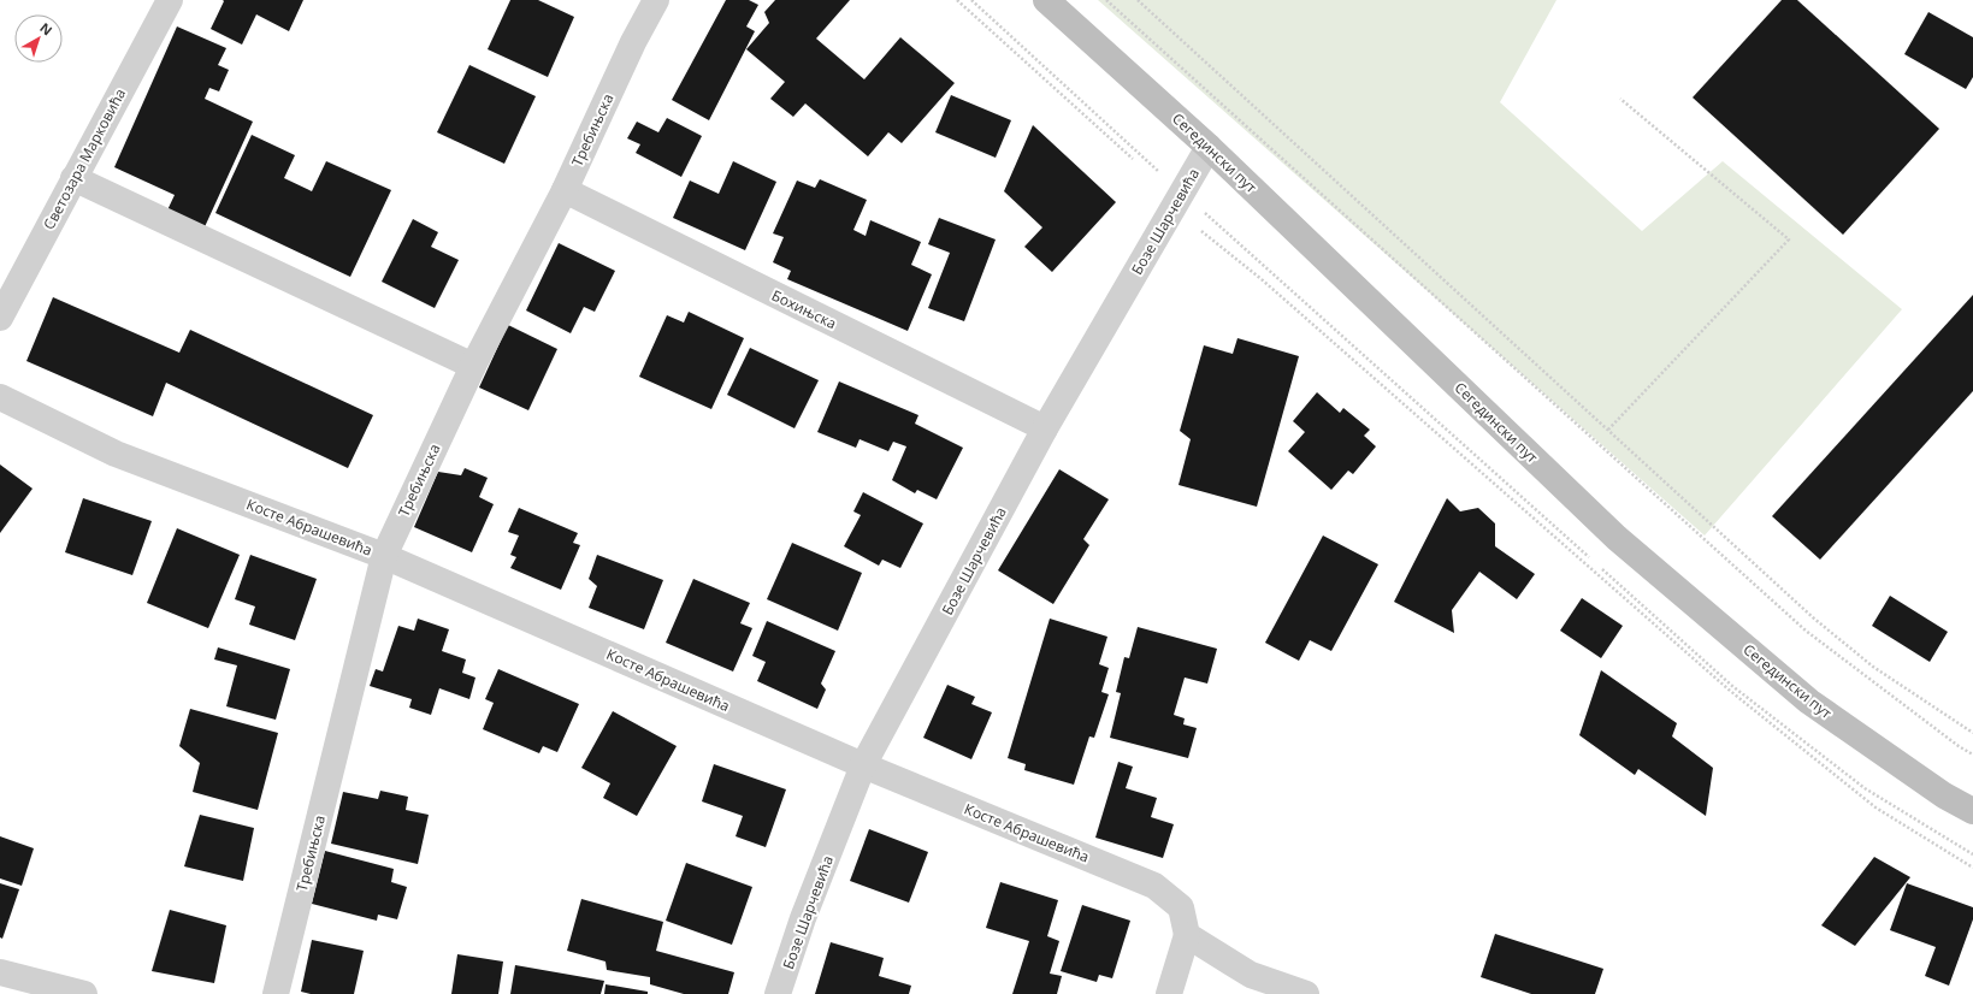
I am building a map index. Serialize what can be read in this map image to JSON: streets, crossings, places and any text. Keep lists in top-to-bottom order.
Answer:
{
  "streets": {
    "main road": ["Сегедински пут"],
    "street": [
      "Требињска",
      "Светозара Марковића",
      "Бозе Шарчевића",
      "Бохињска",
      "Косте Абрашевића"
    ]
  },
  "crossings": [
    ["Требињска", "Бохињска"],
    ["Требињска", "Косте Абрашевића"],
    ["Сегедински пут", "Бозе Шарчевића"],
    ["Бозе Шарчевића", "Бохињска"],
    ["Бозе Шарчевића", "Косте Абрашевића"]
  ],
  "north": "top right"
}
